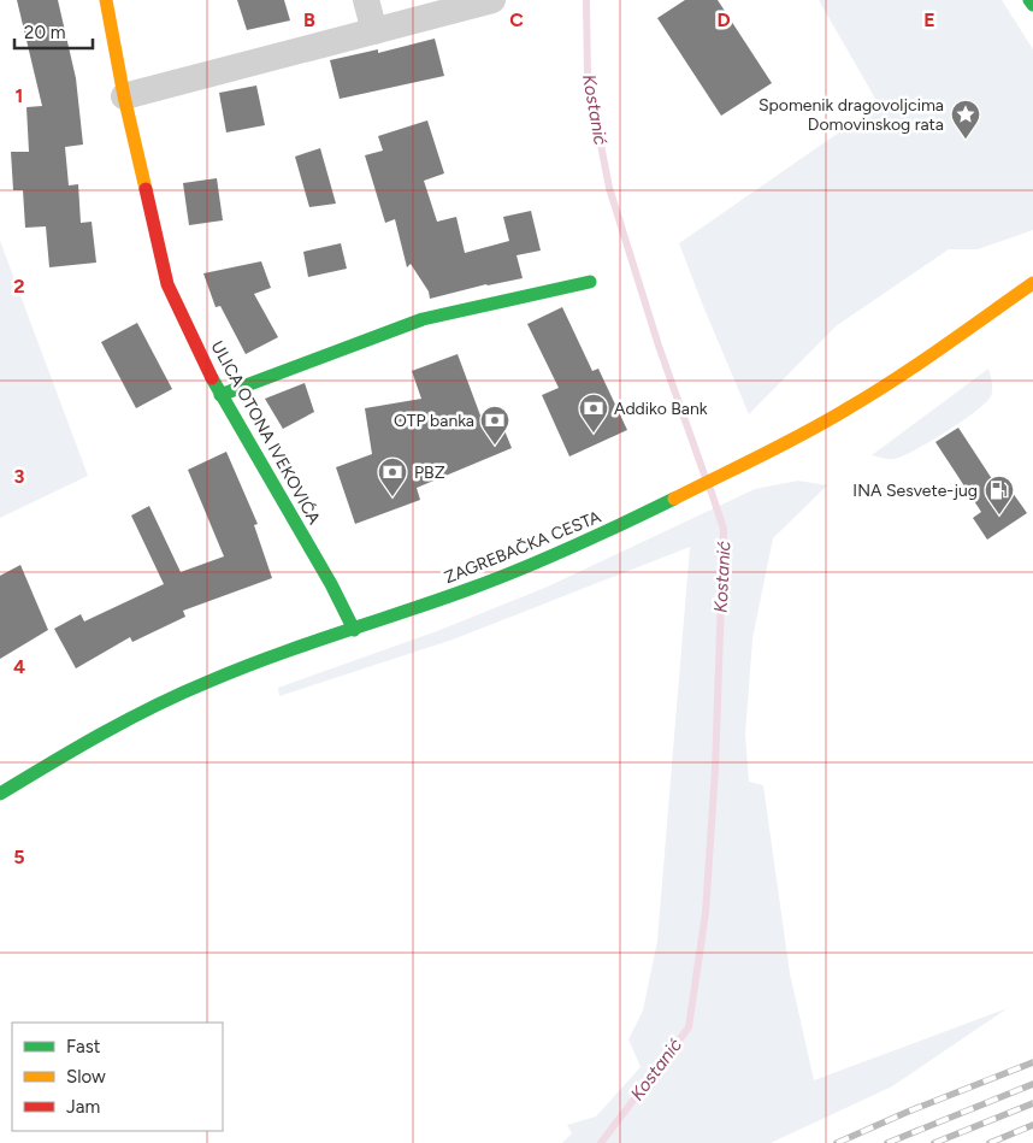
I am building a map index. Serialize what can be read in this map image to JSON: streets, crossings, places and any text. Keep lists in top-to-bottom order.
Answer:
{
  "streets": {
    "main road": ["ULICA OTONA IVEKOVIĆA", "ZAGREBAČKA CESTA"]
  },
  "crossings": [
    ["ULICA OTONA IVEKOVIĆA", "ZAGREBAČKA CESTA"]
  ],
  "water": ["Kostanić"],
  "places": {
    "place": ["Spomenik dragovoljcima Domovinskog rata"],
    "bank": ["Addiko Bank", "OTP banka", "PBZ"],
    "fuel station": ["INA Sesvete-jug"]
  },
  "legend": ["Fast", "Slow", "Jam"],
  "scale_bar": "20 m",
  "grid": {
    "columns": [
      "B",
      "C",
      "D",
      "E"
    ],
    "rows": [
      "1",
      "2",
      "3",
      "4",
      "5"
    ]
  }
}
